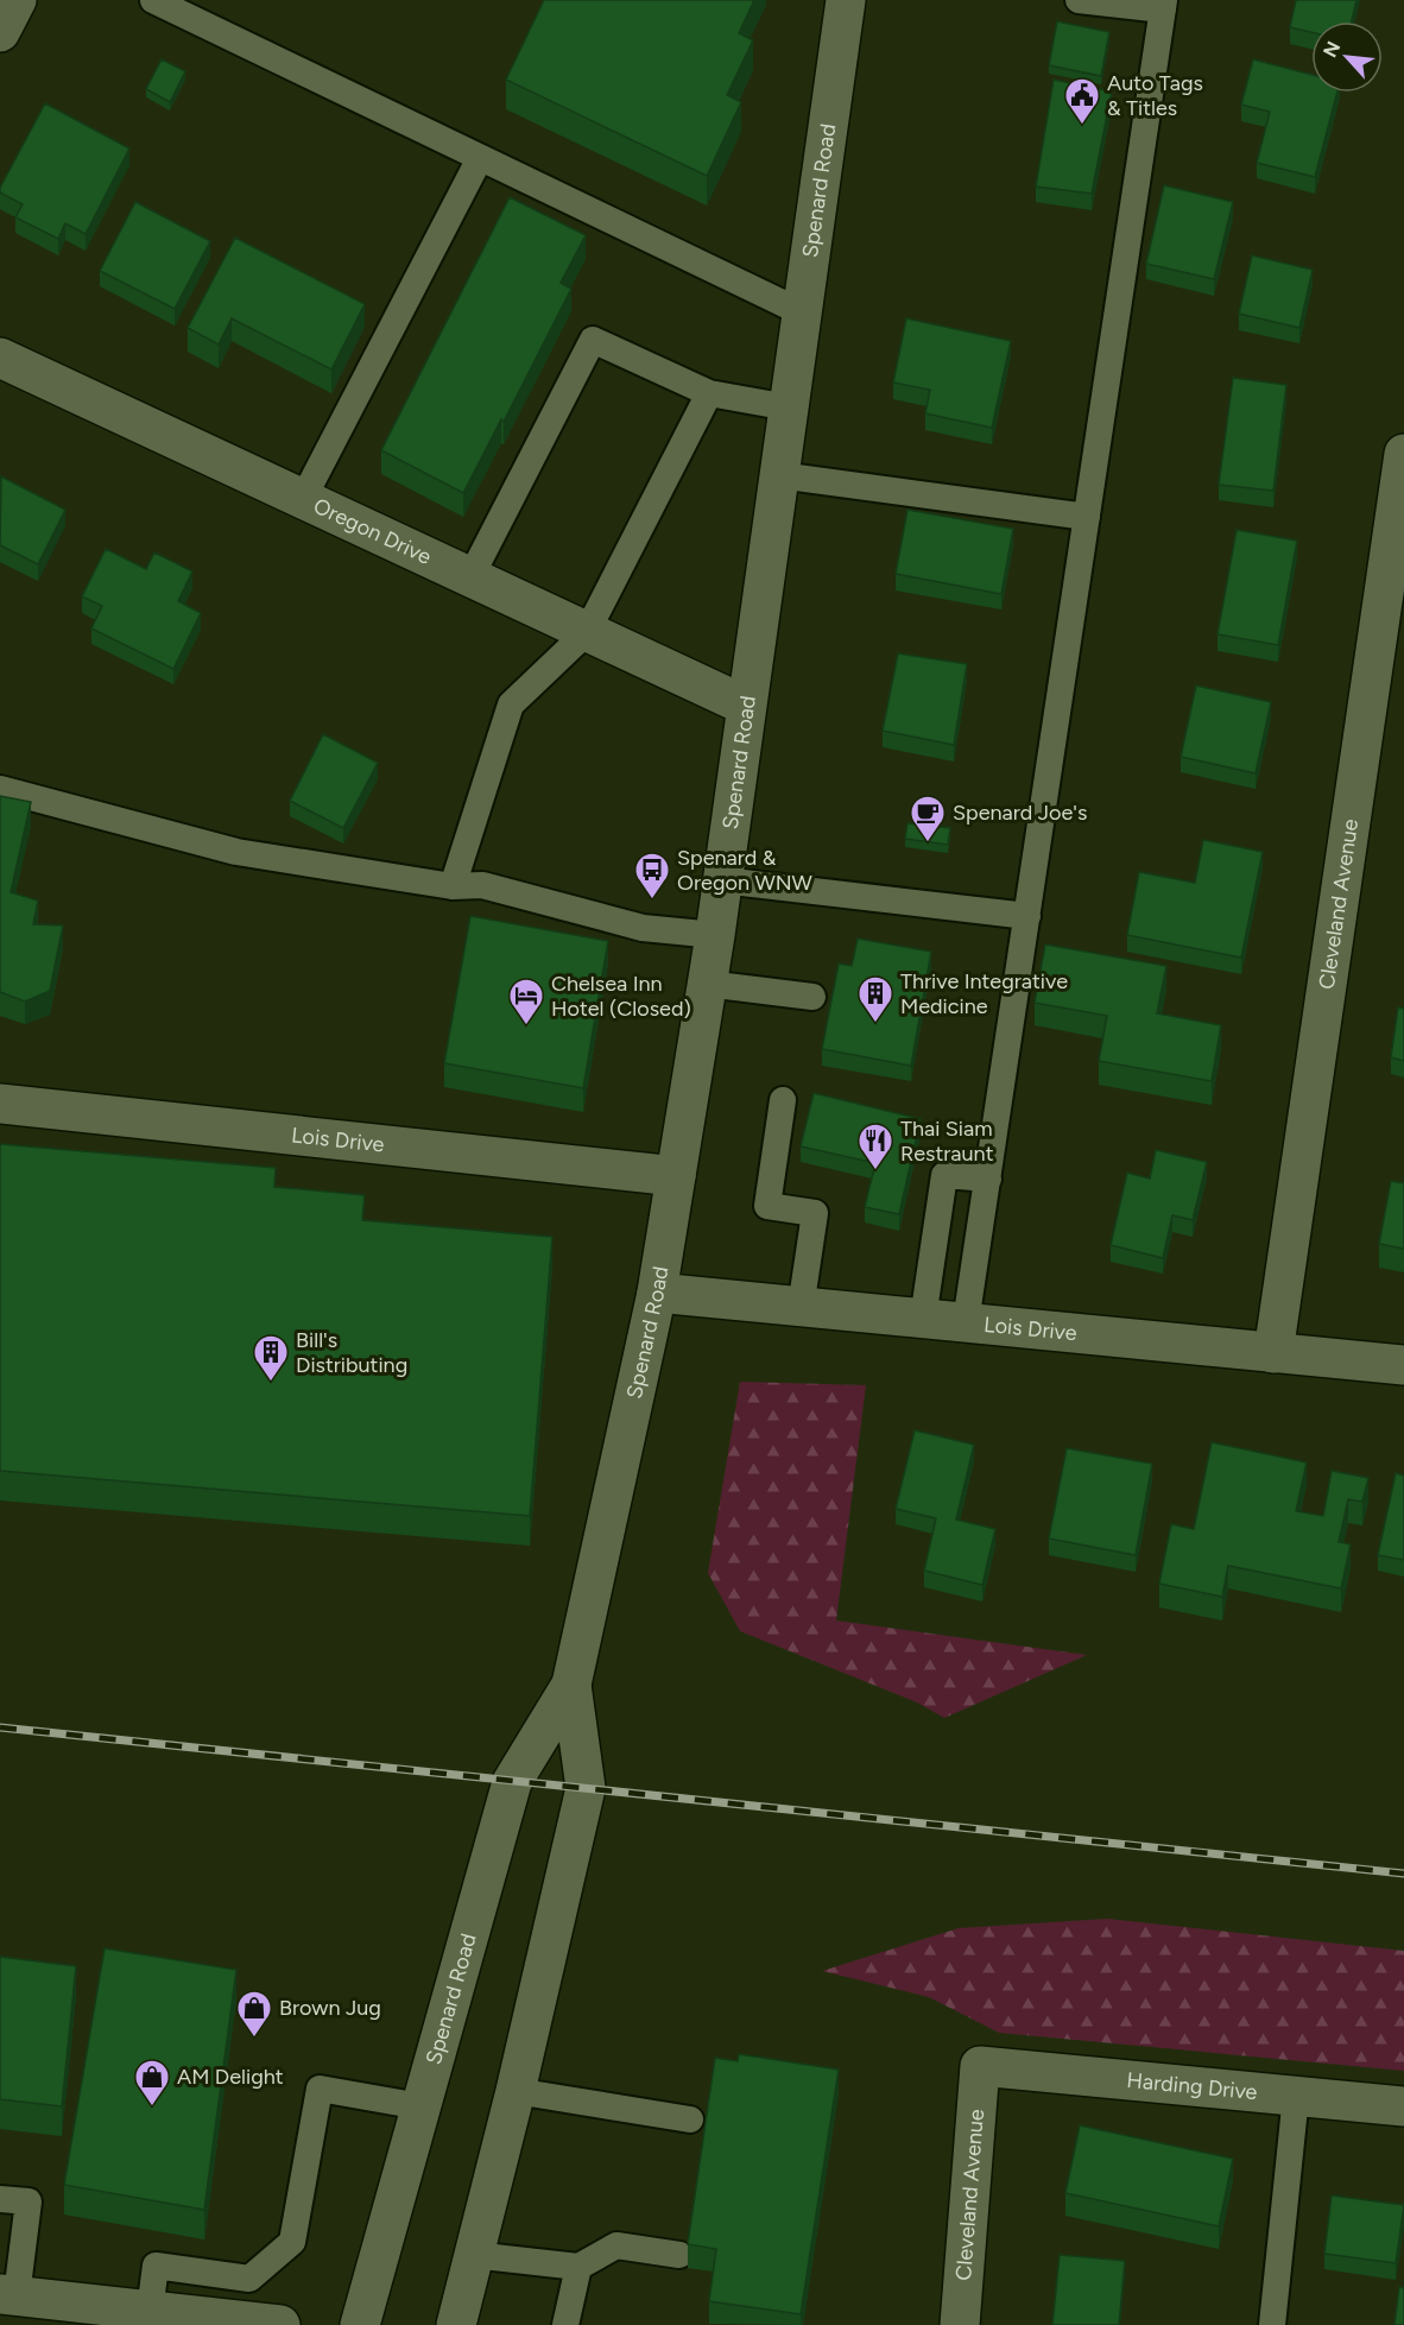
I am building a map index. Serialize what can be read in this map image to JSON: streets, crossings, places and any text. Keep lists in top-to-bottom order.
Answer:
{
  "streets": {
    "street": [
      "Spenard Road",
      "Oregon Drive",
      "Cleveland Avenue",
      "Lois Drive",
      "Harding Drive"
    ]
  },
  "crossings": [
    ["Spenard Road", "Oregon Drive"],
    ["Spenard Road", "Lois Drive"],
    ["Cleveland Avenue", "Lois Drive"],
    ["Cleveland Avenue", "Harding Drive"]
  ],
  "places": {
    "public building": ["Auto Tags & Titles"],
    "cafe": ["Spenard Joe's"],
    "bus stop": ["Spenard & Oregon WNW"],
    "building": ["Thrive Integrative Medicine", "Bill's Distributing"],
    "hotel": ["Chelsea Inn Hotel (Closed)"],
    "restaurant": ["Thai Siam Restraunt"],
    "shop": ["Brown Jug", "AM Delight"]
  },
  "north": "top left"
}
